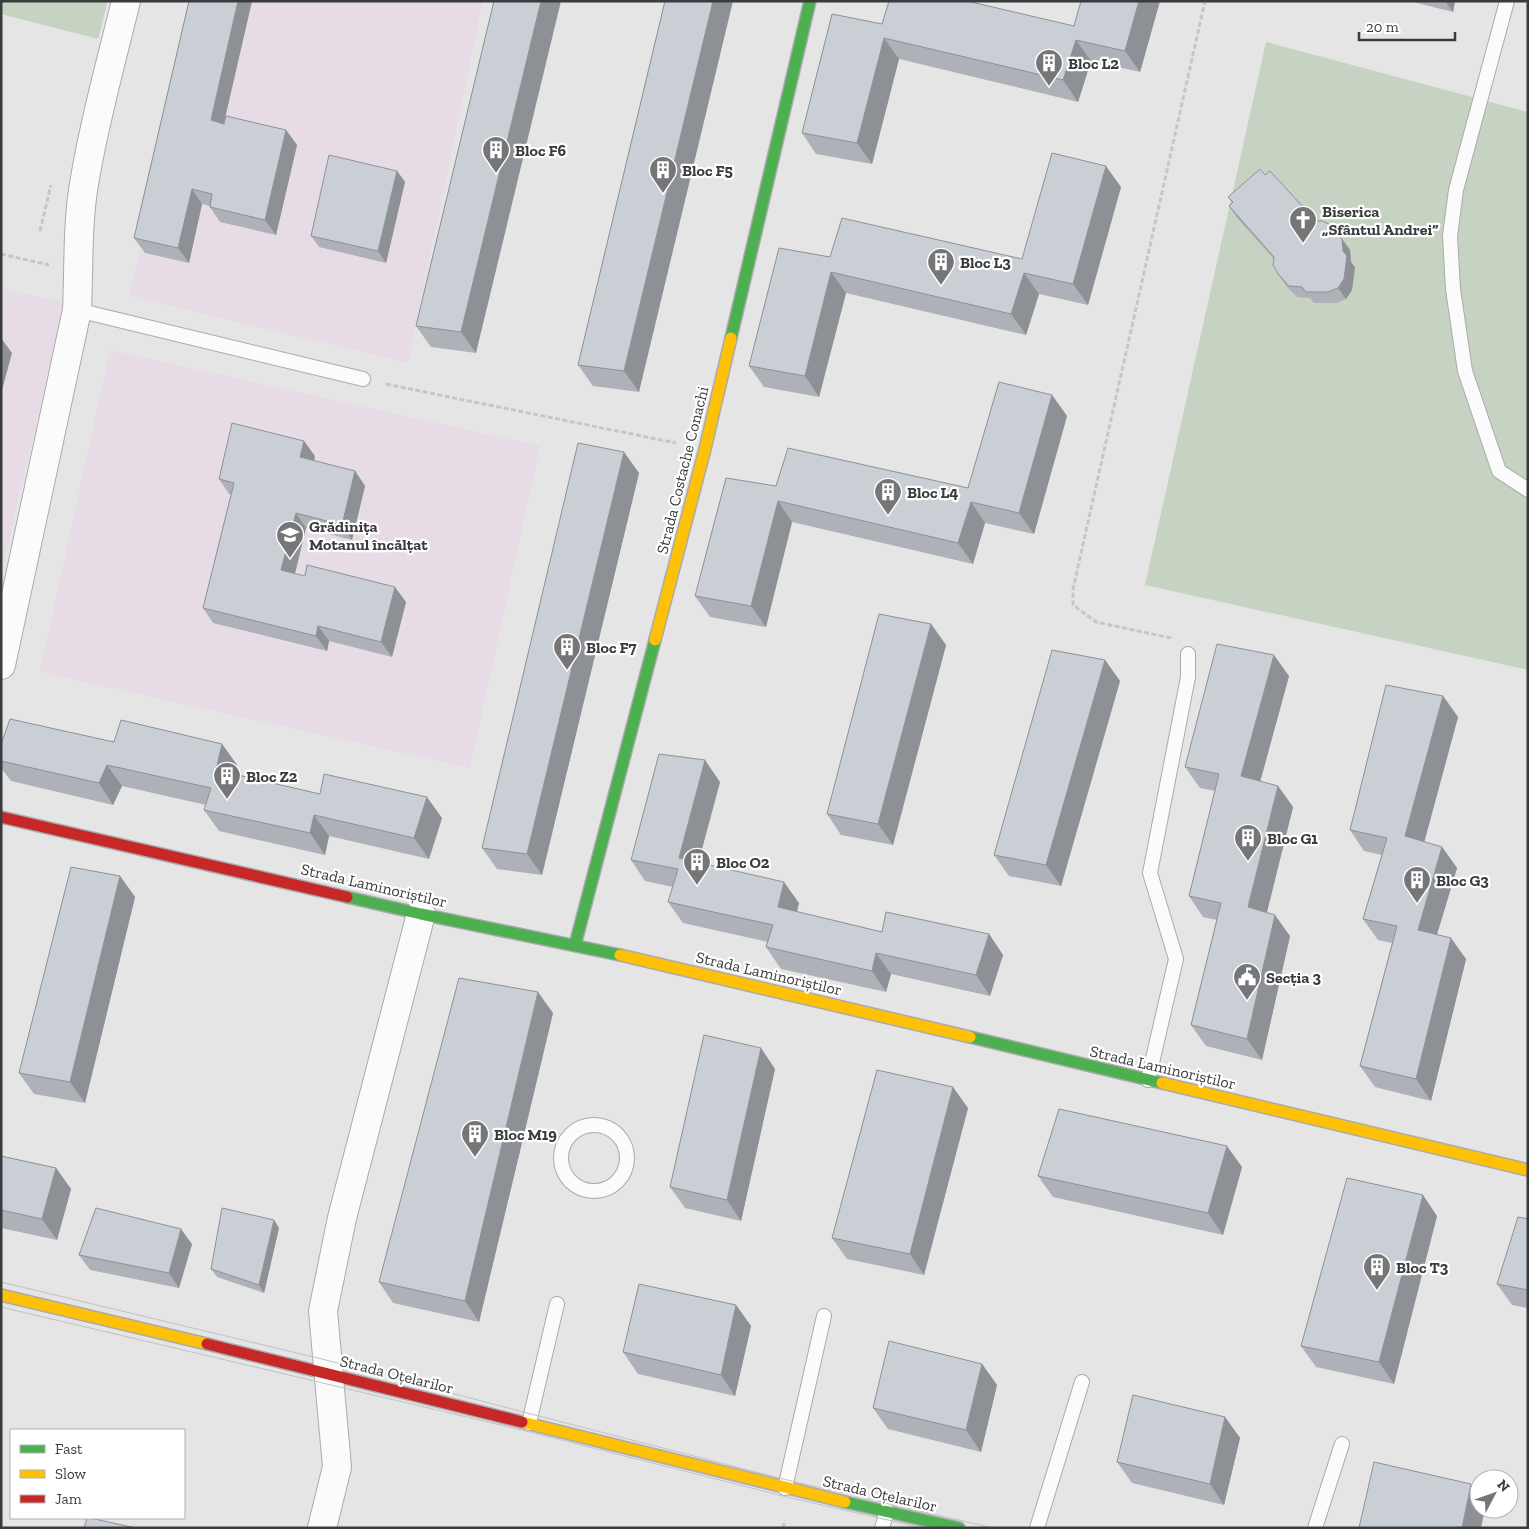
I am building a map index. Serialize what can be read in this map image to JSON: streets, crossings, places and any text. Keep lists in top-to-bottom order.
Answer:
{
  "streets": {
    "street": ["Strada Costache Conachi", "Strada Laminoriștilor", "Strada Oțelarilor"]
  },
  "crossings": [
    ["Strada Costache Conachi", "Strada Laminoriștilor"]
  ],
  "places": {
    "building": [
      "Bloc L2",
      "Bloc F6",
      "Bloc F5",
      "Bloc L3",
      "Bloc L4",
      "Bloc F7",
      "Bloc Z2",
      "Bloc G1",
      "Bloc O2",
      "Bloc G3",
      "Bloc M19",
      "Bloc T3"
    ],
    "church": ["Biserica „Sfântul Andrei”"],
    "school or university": ["Grădinița Motanul încălțat"],
    "public building": ["Secția 3"]
  },
  "legend": ["Fast", "Slow", "Jam"],
  "scale_bar": "20 m",
  "north": "top right"
}
